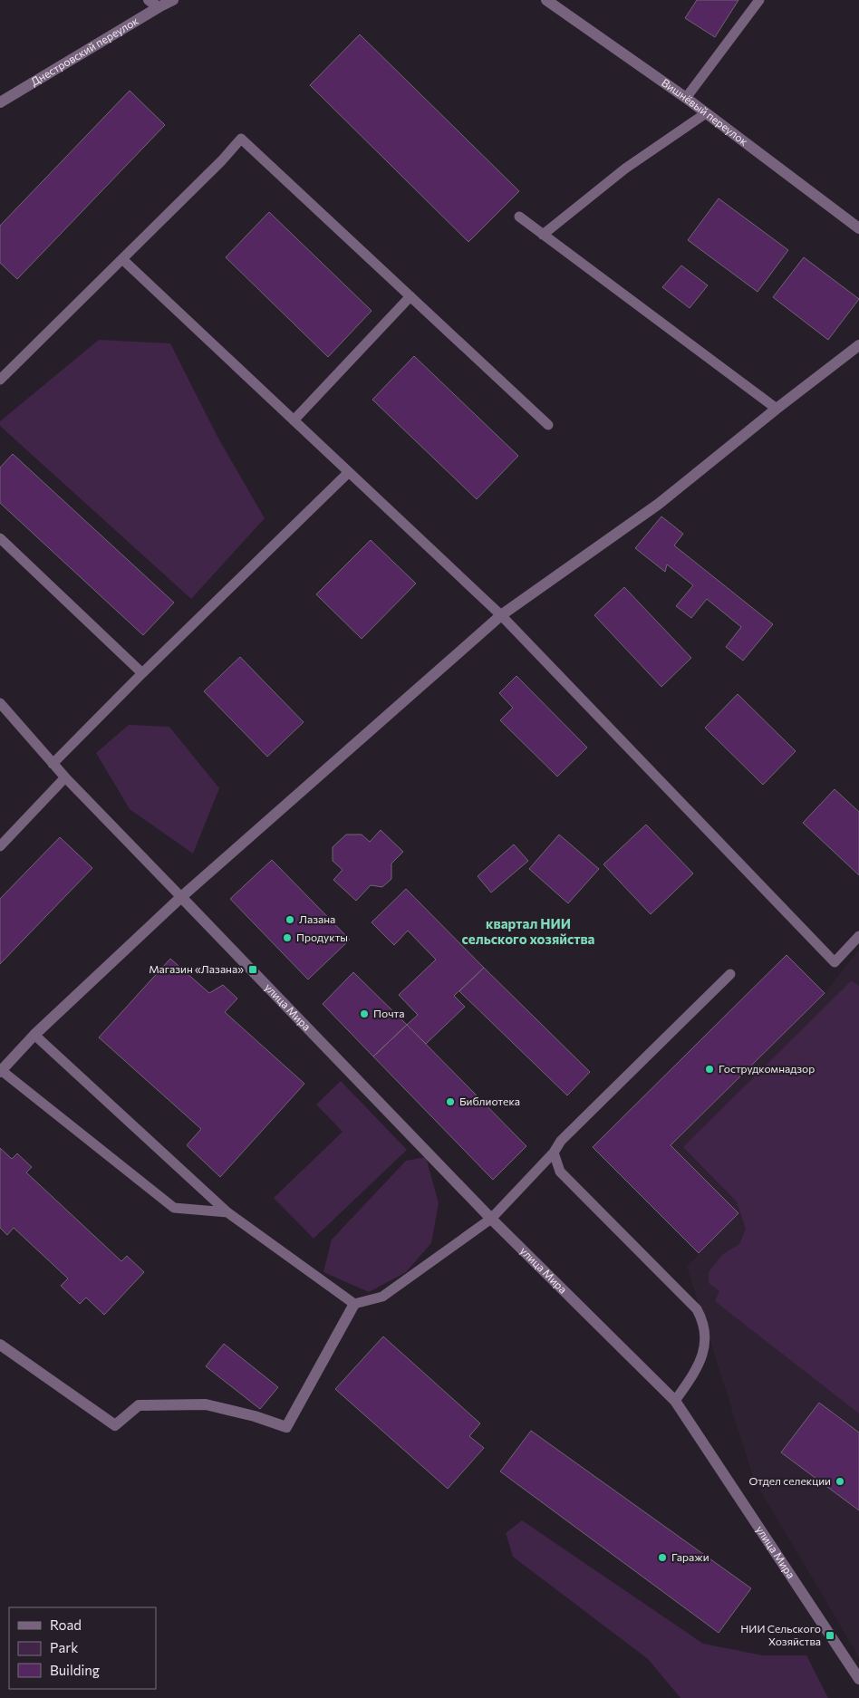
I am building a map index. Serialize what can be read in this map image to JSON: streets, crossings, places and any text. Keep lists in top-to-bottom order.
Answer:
{
  "streets": {
    "street": ["Днестровский переулок", "Вишнёвый переулок", "улица Мира"]
  },
  "districts": ["квартал НИИ сельского хозяйства"],
  "places": {
    "other": [
      "Лазана",
      "Продукты",
      "Почта",
      "Гострудкомнадзор",
      "Библиотека",
      "Отдел селекции",
      "Гаражи"
    ],
    "transit": ["Магазин «Лазана»", "НИИ Сельского Хозяйства"]
  },
  "legend": ["Road", "Park", "Building"]
}
